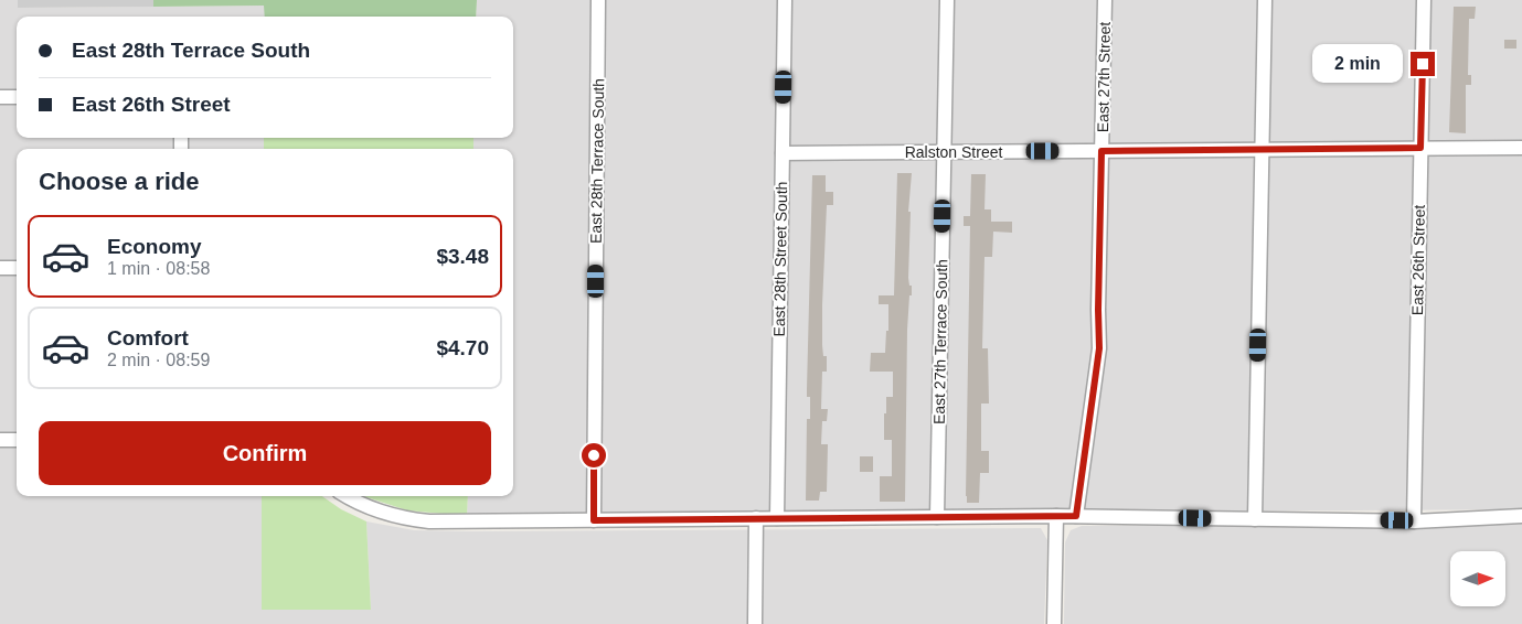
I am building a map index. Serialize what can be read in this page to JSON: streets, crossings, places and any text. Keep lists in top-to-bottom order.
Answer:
{
  "streets": {
    "street": [
      "East 27th Street",
      "Ralston Street",
      "East 28th Terrace South",
      "East 28th Street South",
      "East 26th Street",
      "East 27th Terrace South"
    ]
  },
  "crossings": [
    ["East 27th Street", "Ralston Street"],
    ["Ralston Street", "East 28th Street South"],
    ["Ralston Street", "East 26th Street"],
    ["Ralston Street", "East 27th Terrace South"]
  ],
  "north": "right",
  "page": {
    "banner": ["East 28th Terrace South", "East 26th Street"],
    "bubble": "2 min",
    "heading": "Choose a ride",
    "list": [
      {
        "name": "Economy",
        "note": "1 min · 08:58",
        "value": "$3.48"
      },
      {
        "name": "Comfort",
        "note": "2 min · 08:59",
        "value": "$4.70"
      }
    ],
    "buttons": "Confirm"
  }
}
